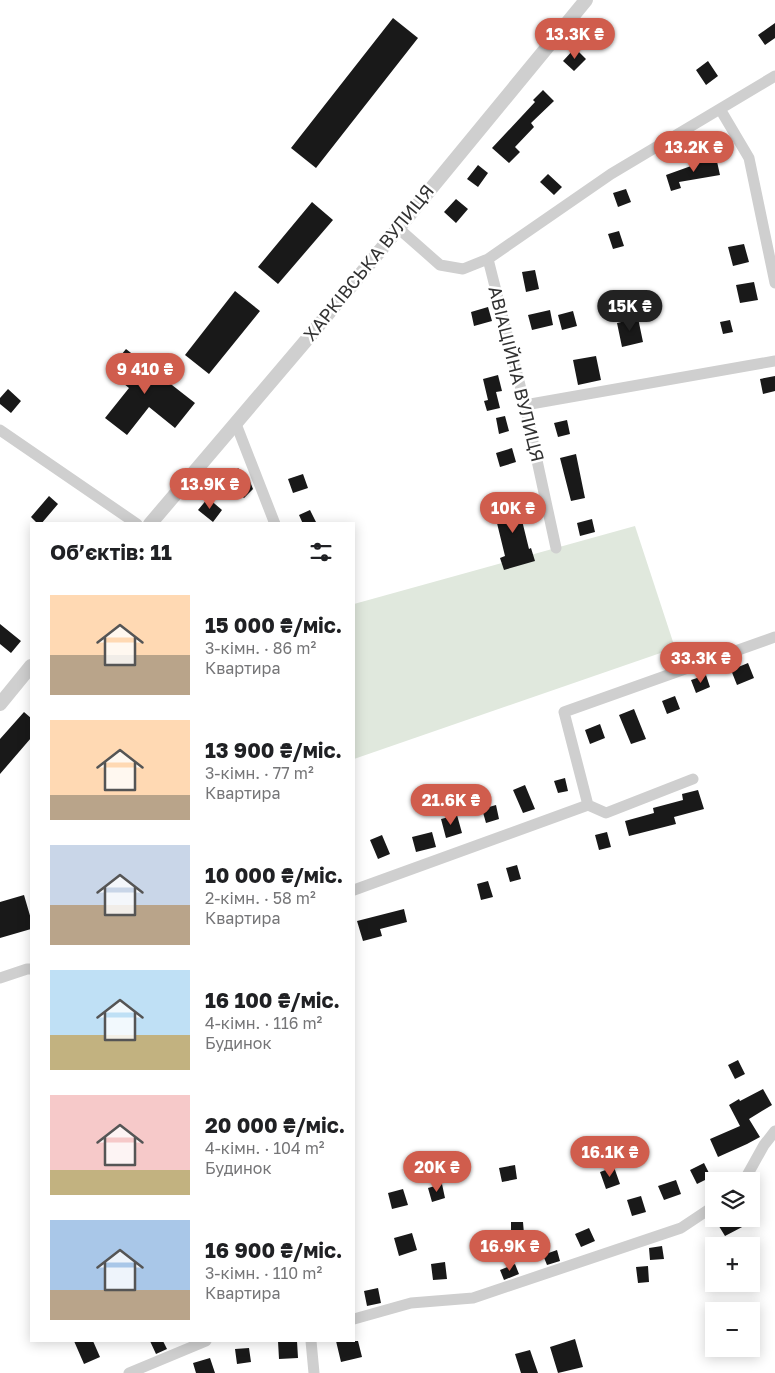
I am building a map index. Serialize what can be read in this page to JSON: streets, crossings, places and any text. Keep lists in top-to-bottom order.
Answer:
{
  "streets": {
    "street": ["ХАРКІВСЬКА ВУЛИЦЯ", "АВІАЦІЙНА ВУЛИЦЯ"]
  },
  "page": {
    "price": [
      "13.3K ₴",
      "13.2K ₴",
      "15K ₴",
      "9 410 ₴",
      "13.9K ₴",
      "10K ₴",
      "33.3K ₴",
      "21.6K ₴",
      "16.1K ₴",
      "20K ₴",
      "16.9K ₴"
    ],
    "heading": "Об’єктів: 11",
    "list": [
      {
        "name": "15 000 ₴/міс.",
        "note": "3-кімн. · 86 m² · Квартира"
      },
      {
        "name": "13 900 ₴/міс.",
        "note": "3-кімн. · 77 m² · Квартира"
      },
      {
        "name": "10 000 ₴/міс.",
        "note": "2-кімн. · 58 m² · Квартира"
      },
      {
        "name": "16 100 ₴/міс.",
        "note": "4-кімн. · 116 m² · Будинок"
      },
      {
        "name": "20 000 ₴/міс.",
        "note": "4-кімн. · 104 m² · Будинок"
      },
      {
        "name": "16 900 ₴/міс.",
        "note": "3-кімн. · 110 m² · Квартира"
      }
    ],
    "map_buttons": ["+", "−"]
  }
}
